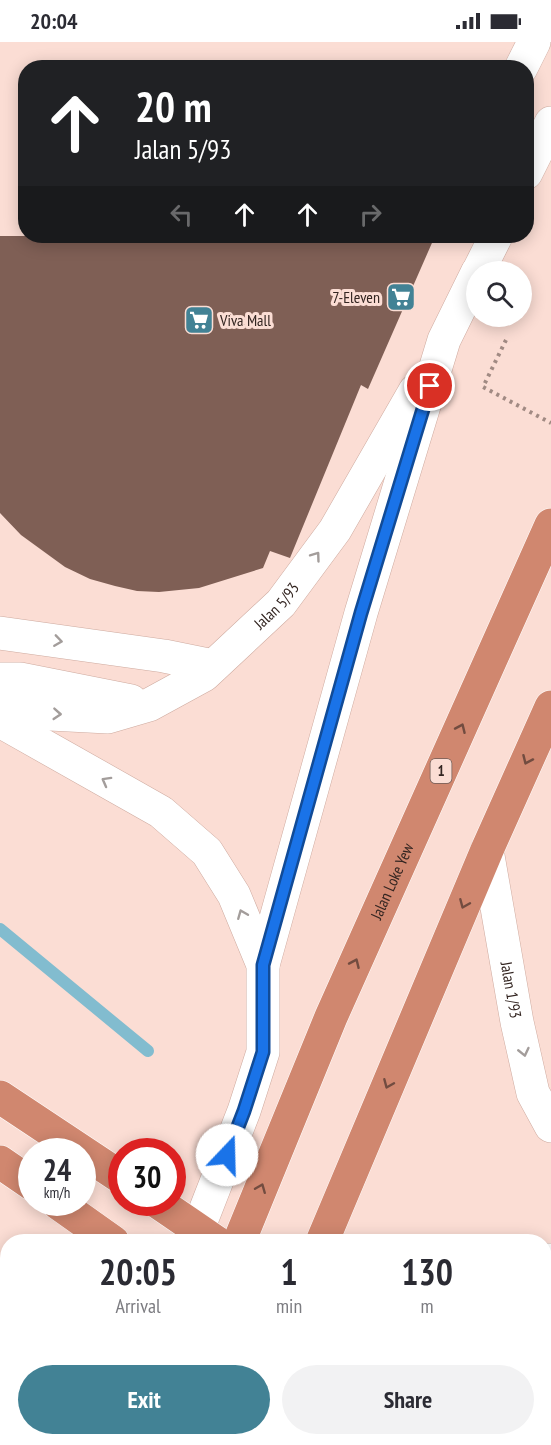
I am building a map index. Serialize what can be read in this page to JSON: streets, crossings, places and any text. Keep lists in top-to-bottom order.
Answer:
{
  "streets": {
    "highway": ["1", "Jalan Loke Yew"],
    "street": ["Jalan 5/93", "Jalan 1/93"]
  },
  "one_way": ["Jalan 5/93", "Jalan 1/93"],
  "places": {
    "supermarket": ["7-Eleven", "Viva Mall"]
  },
  "page": {
    "status": "20:04",
    "turn": ["20 m", "Jalan 5/93"],
    "speed": "24 km/h",
    "limit": "30",
    "eta": [
      "20:05",
      "Arrival",
      "1",
      "min",
      "130",
      "m"
    ],
    "buttons": ["Exit", "Share"]
  }
}
